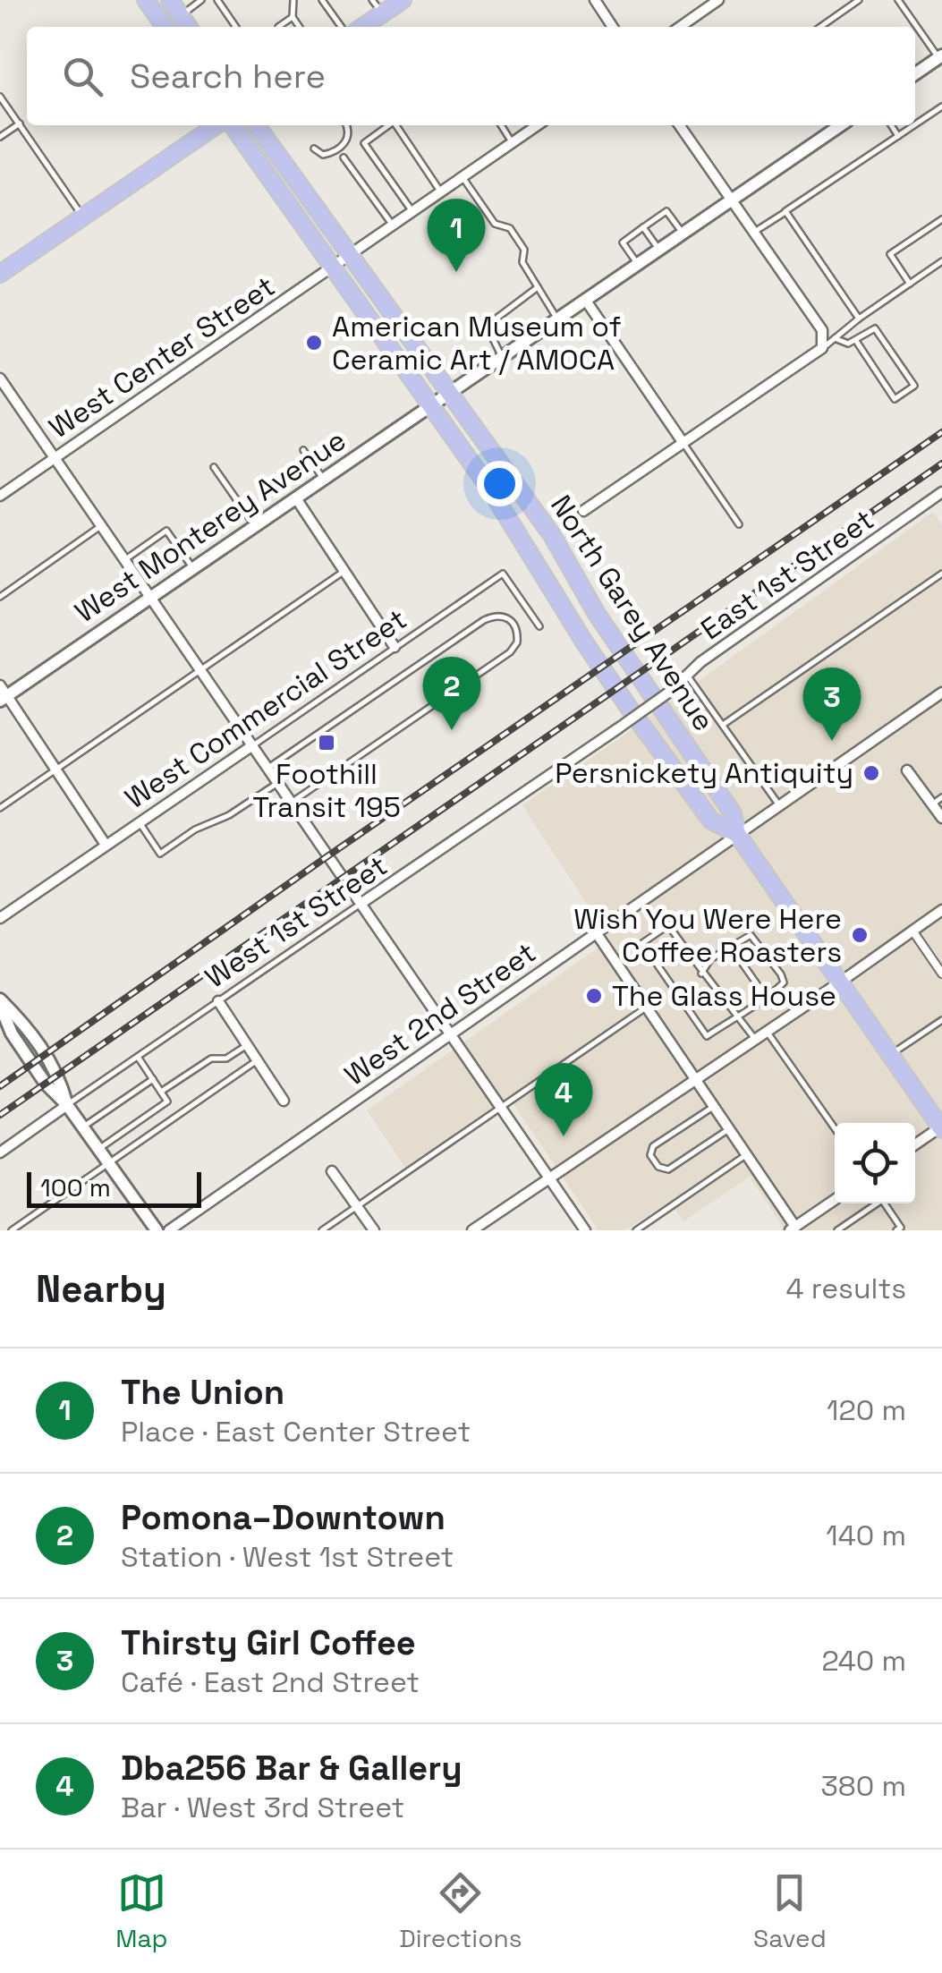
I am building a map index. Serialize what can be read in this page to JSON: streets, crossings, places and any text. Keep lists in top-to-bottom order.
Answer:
{
  "streets": {
    "main road": ["North Garey Avenue"],
    "street": [
      "West Center Street",
      "West Monterey Avenue",
      "East 1st Street",
      "West Commercial Street",
      "West 1st Street",
      "West 2nd Street"
    ]
  },
  "crossings": [
    ["West Center Street", "North Garey Avenue"],
    ["West Monterey Avenue", "North Garey Avenue"],
    ["East 1st Street", "West 1st Street"],
    ["North Garey Avenue", "West 2nd Street"]
  ],
  "places": {
    "other": [
      "American Museum of Ceramic Art / AMOCA",
      "Persnickety Antiquity",
      "Wish You Were Here Coffee Roasters",
      "The Glass House"
    ],
    "transit": ["Foothill Transit 195"]
  },
  "scale_bar": "100 m",
  "page": {
    "search": "Search here",
    "pins": [
      "1",
      "2",
      "3",
      "4"
    ],
    "scale": "100 m",
    "heading": ["Nearby", "4 results"],
    "list": [
      {
        "mark": "1",
        "name": "The Union",
        "note": "Place · East Center Street",
        "value": "120 m"
      },
      {
        "mark": "2",
        "name": "Pomona–Downtown",
        "note": "Station · West 1st Street",
        "value": "140 m"
      },
      {
        "mark": "3",
        "name": "Thirsty Girl Coffee",
        "note": "Café · East 2nd Street",
        "value": "240 m"
      },
      {
        "mark": "4",
        "name": "Dba256 Bar & Gallery",
        "note": "Bar · West 3rd Street",
        "value": "380 m"
      }
    ],
    "nav": ["Map", "Directions", "Saved"]
  }
}
